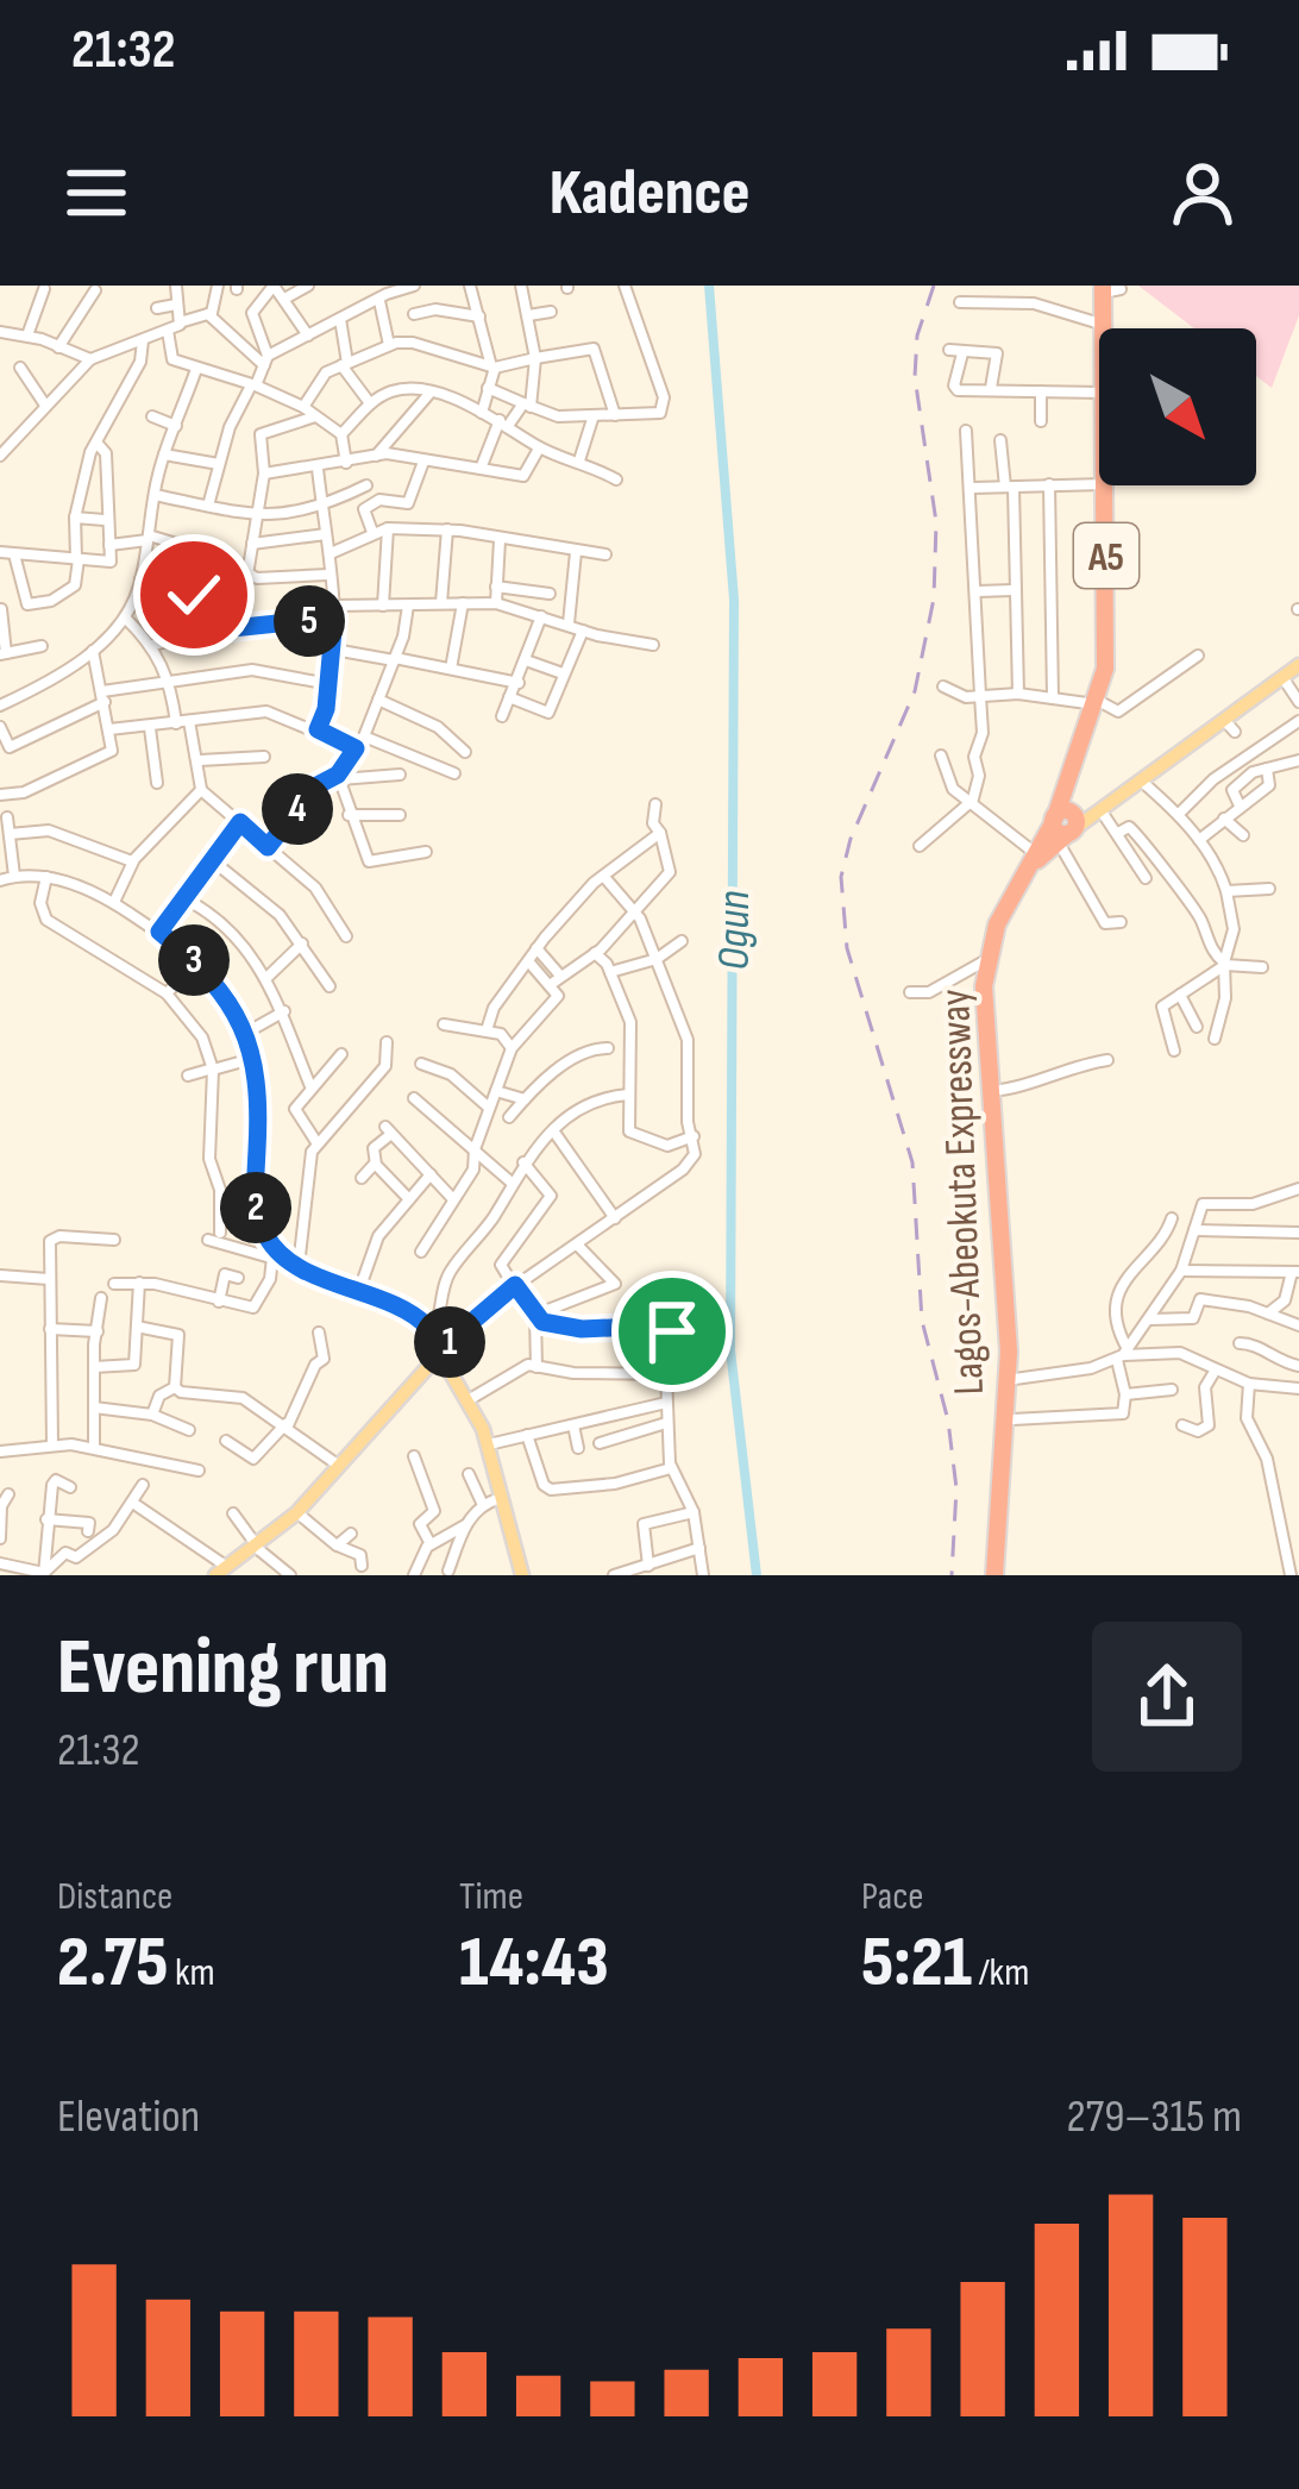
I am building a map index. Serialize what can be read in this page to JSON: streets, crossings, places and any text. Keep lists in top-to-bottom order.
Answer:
{
  "streets": {
    "highway": ["A5", "Lagos-Abeokuta Expressway"]
  },
  "water": ["Ogun"],
  "north": "bottom right",
  "page": {
    "status": "21:32",
    "header": "Kadence",
    "pins": [
      "5",
      "4",
      "3",
      "2",
      "1"
    ],
    "heading": ["Evening run", "21:32"],
    "stats": [
      ["Distance", "2.75 km"],
      ["Time", "14:43"],
      ["Pace", "5:21 /km"]
    ],
    "chart": ["Elevation", "279–315 m"]
  }
}
